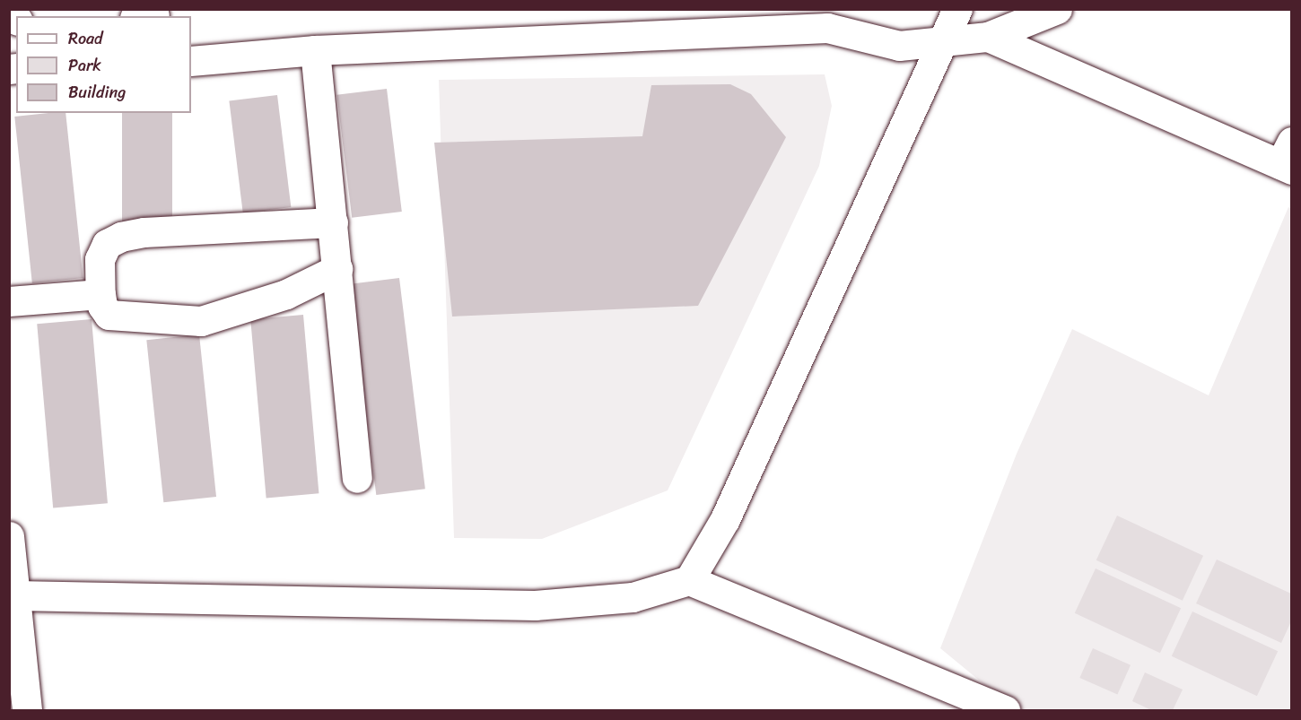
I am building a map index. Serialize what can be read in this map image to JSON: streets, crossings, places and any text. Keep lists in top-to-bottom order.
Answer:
{
  "legend": ["Road", "Park", "Building"]
}
